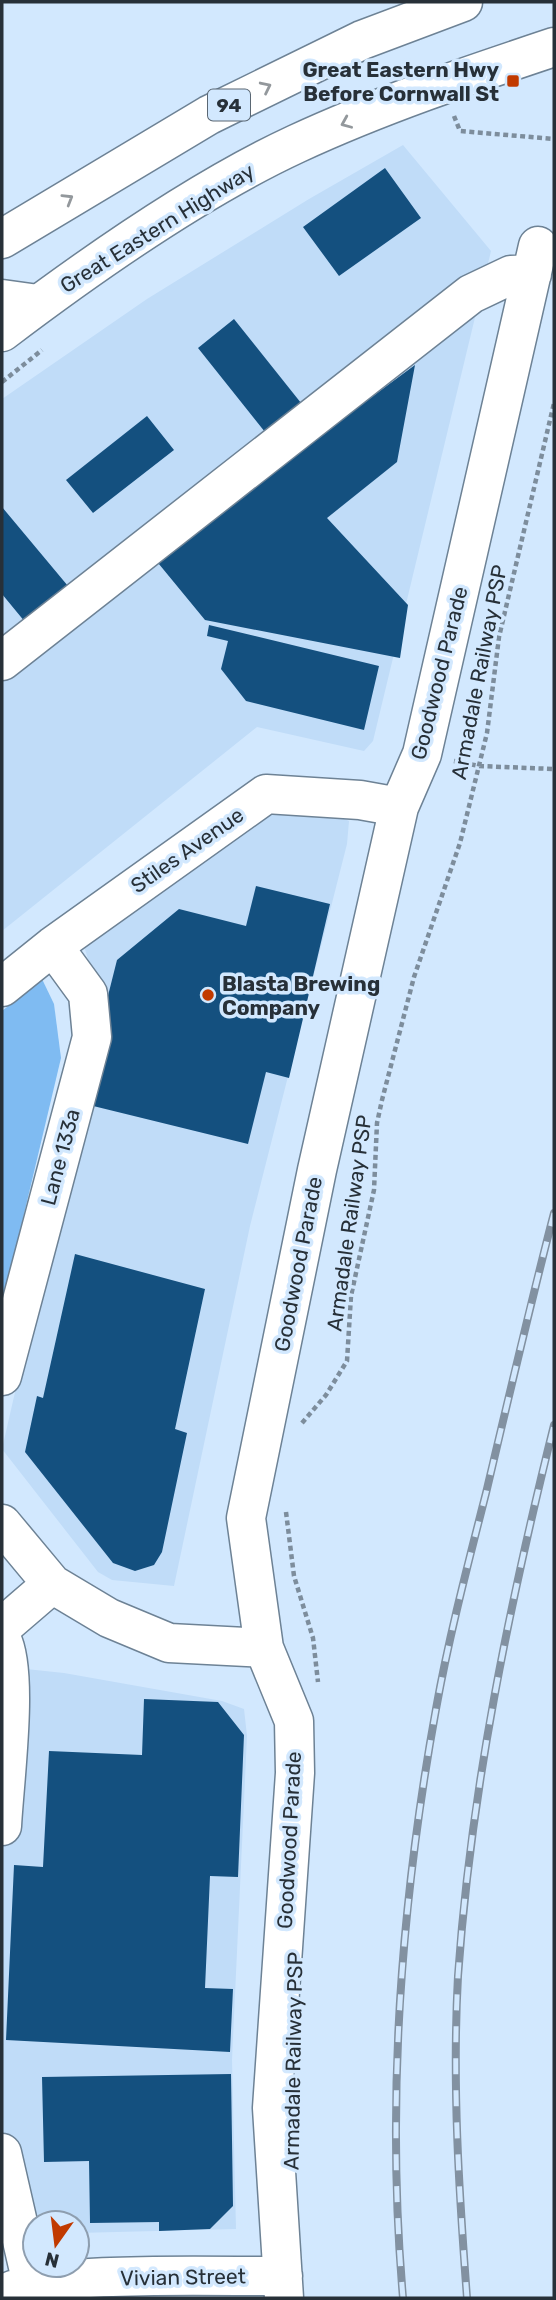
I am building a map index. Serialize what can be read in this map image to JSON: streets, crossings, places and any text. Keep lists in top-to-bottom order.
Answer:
{
  "streets": {
    "main road": [
      "94",
      "Great Eastern Highway",
      "Goodwood Parade",
      "Stiles Avenue",
      "Lane 133a",
      "Vivian Street"
    ],
    "path": ["Armadale Railway PSP"]
  },
  "crossings": [
    ["Goodwood Parade", "Stiles Avenue"],
    ["Goodwood Parade", "Vivian Street"],
    ["Stiles Avenue", "Lane 133a"]
  ],
  "places": {
    "transit": ["Great Eastern Hwy Before Cornwall St"],
    "other": ["Blasta Brewing Company"]
  },
  "north": "bottom"
}
